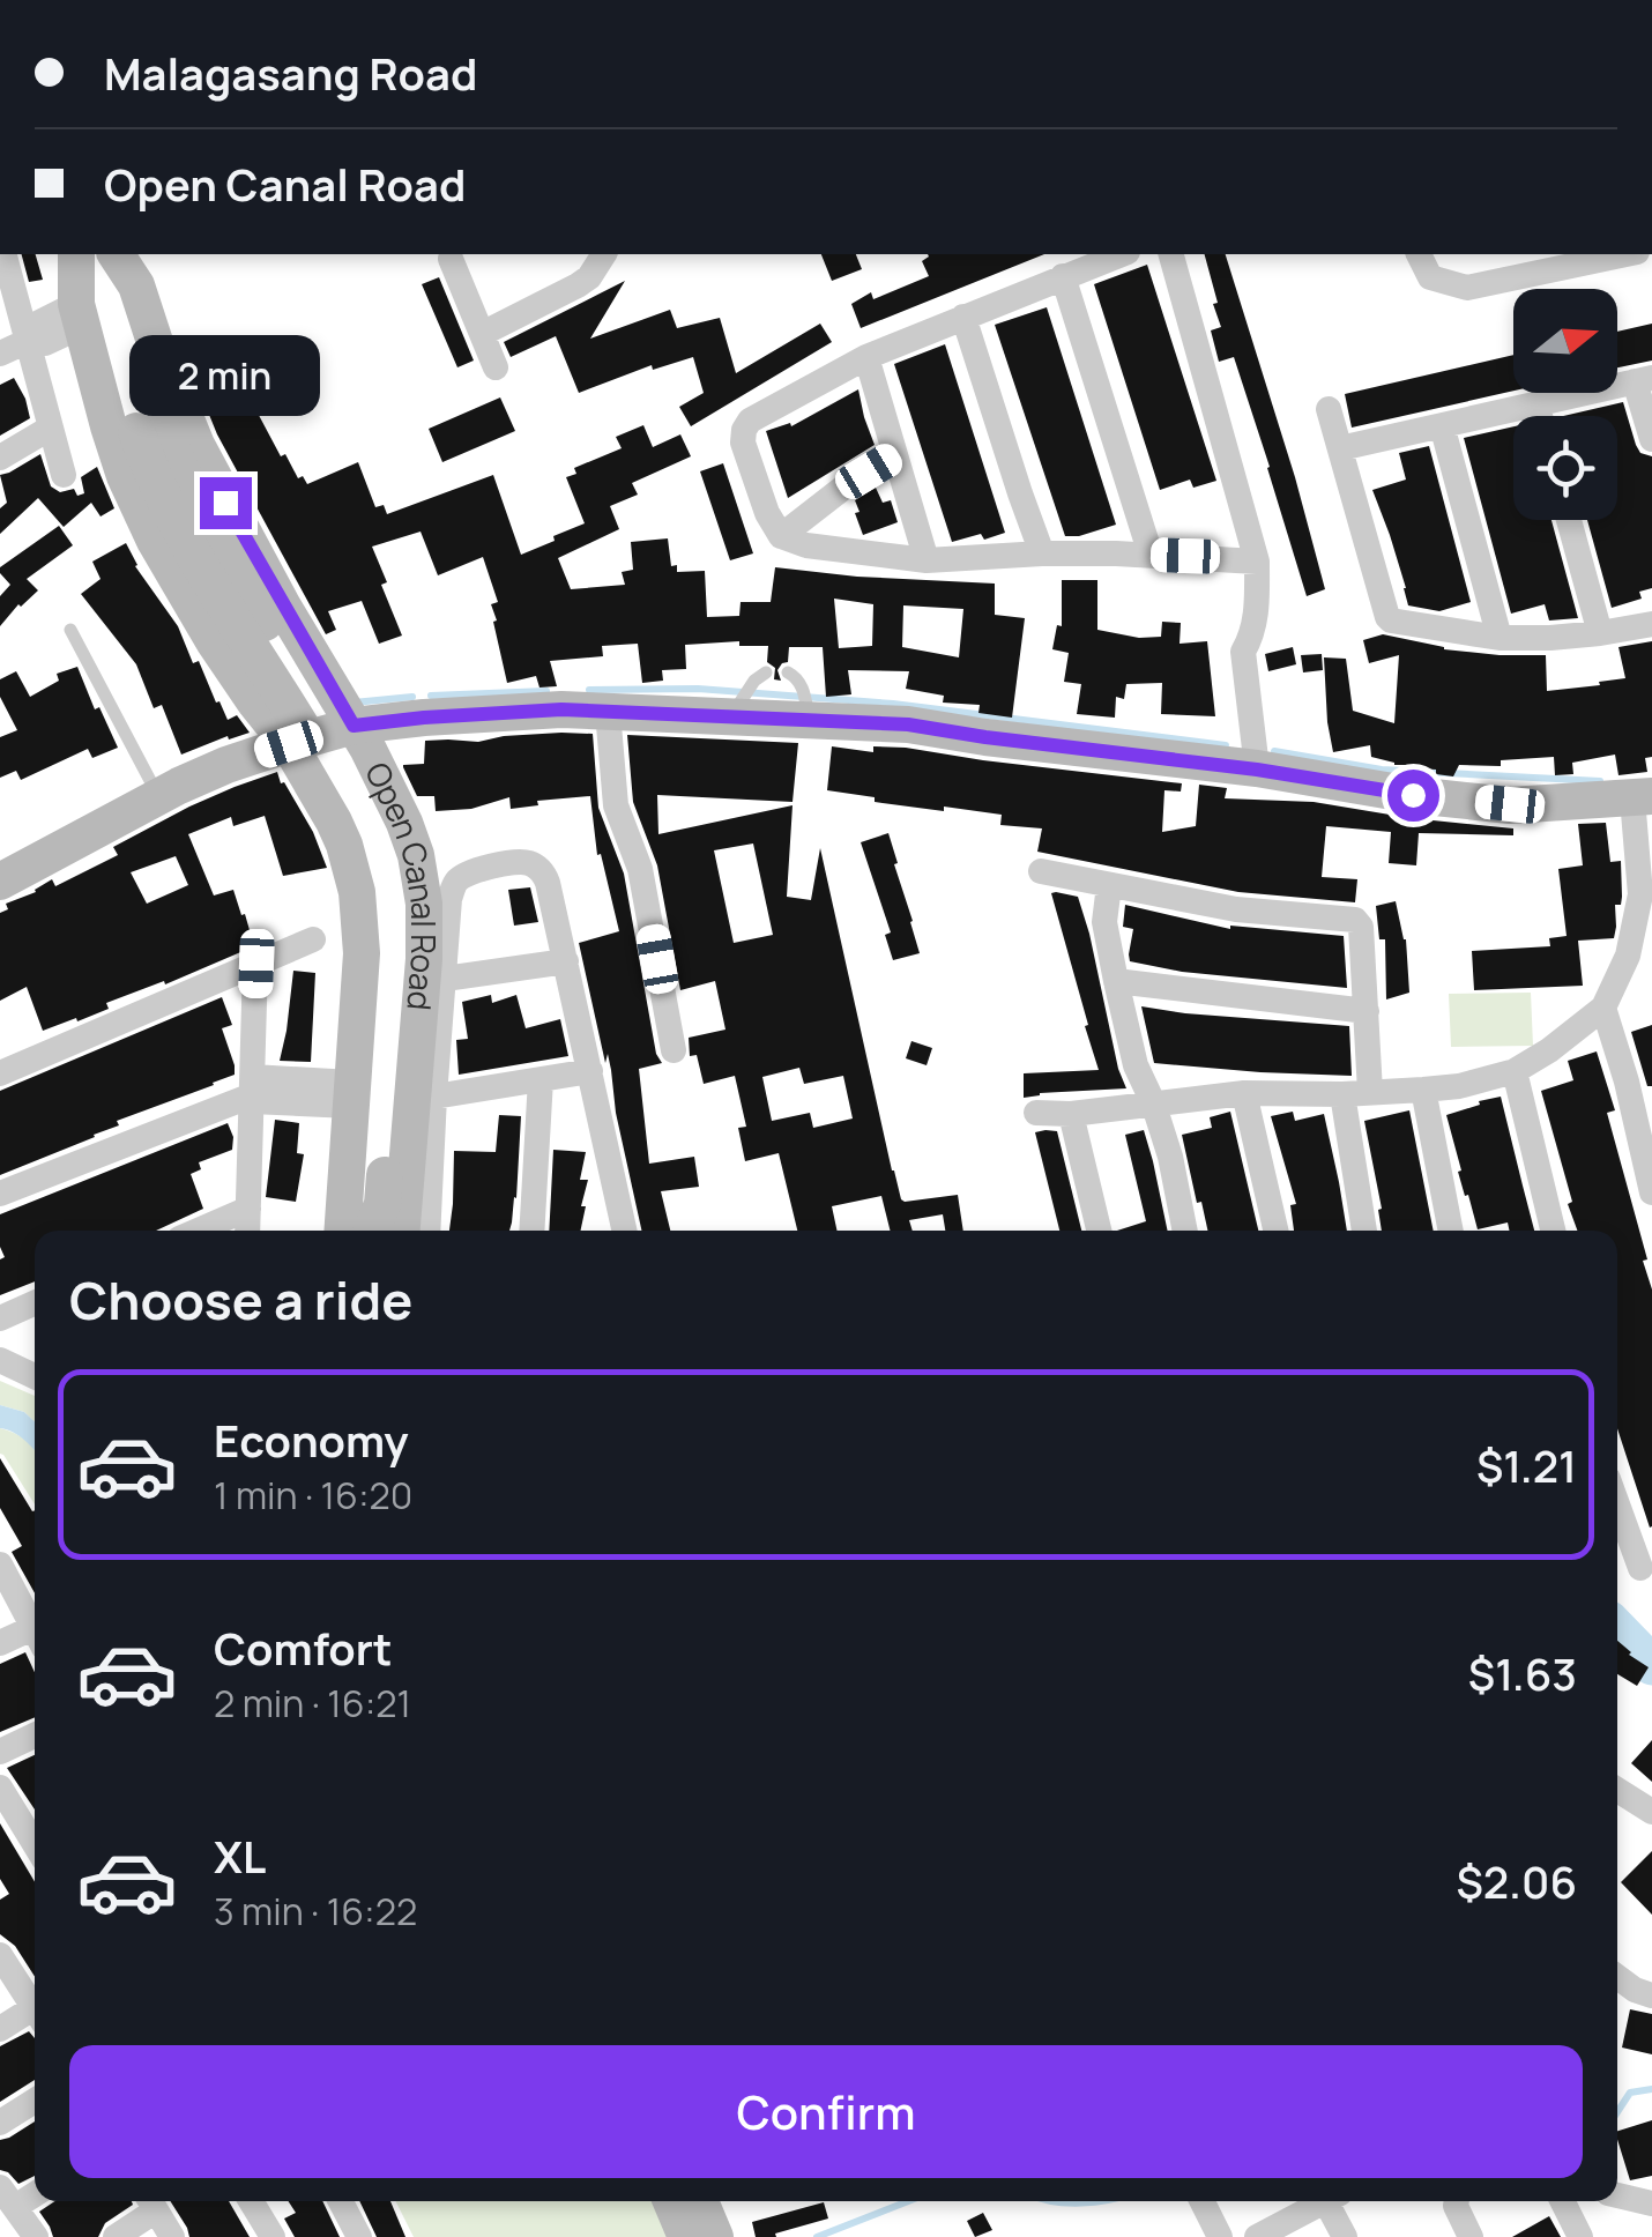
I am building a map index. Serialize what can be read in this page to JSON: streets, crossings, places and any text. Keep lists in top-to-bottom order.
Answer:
{
  "streets": {
    "main road": ["Open Canal Road"]
  },
  "north": "right",
  "page": {
    "banner": ["Malagasang Road", "Open Canal Road"],
    "bubble": "2 min",
    "heading": "Choose a ride",
    "list": [
      {
        "name": "Economy",
        "note": "1 min · 16:20",
        "value": "$1.21"
      },
      {
        "name": "Comfort",
        "note": "2 min · 16:21",
        "value": "$1.63"
      },
      {
        "name": "XL",
        "note": "3 min · 16:22",
        "value": "$2.06"
      }
    ],
    "buttons": "Confirm"
  }
}
